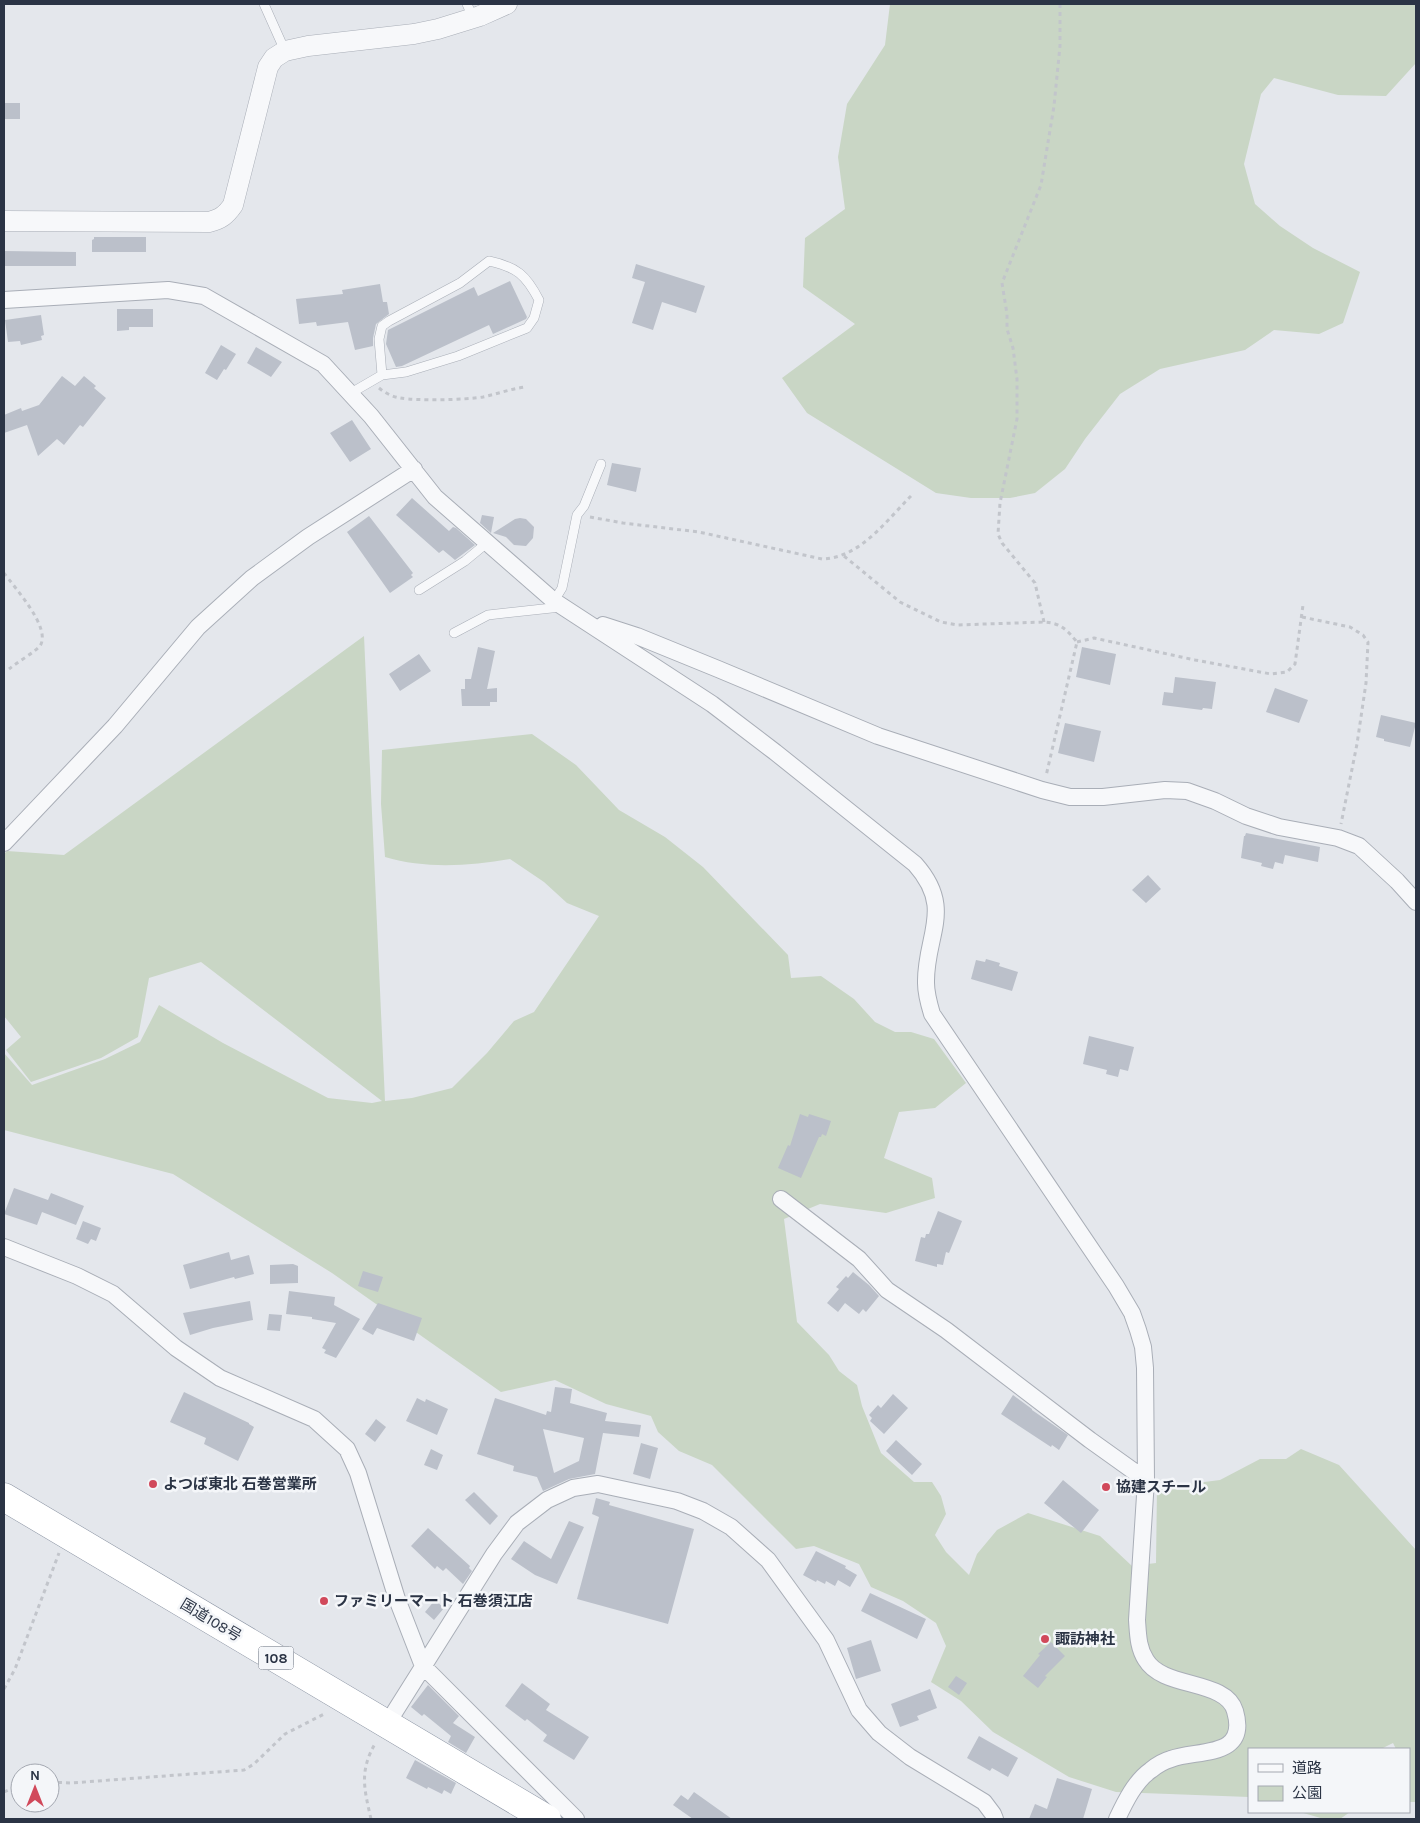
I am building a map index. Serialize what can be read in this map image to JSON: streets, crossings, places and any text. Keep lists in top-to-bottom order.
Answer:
{
  "streets": {
    "highway": ["国道108号", "108"]
  },
  "places": [
    "よつば東北 石巻営業所",
    "協建スチール",
    "ファミリーマート 石巻須江店",
    "諏訪神社"
  ],
  "legend": ["道路", "公園"],
  "north": "top"
}
